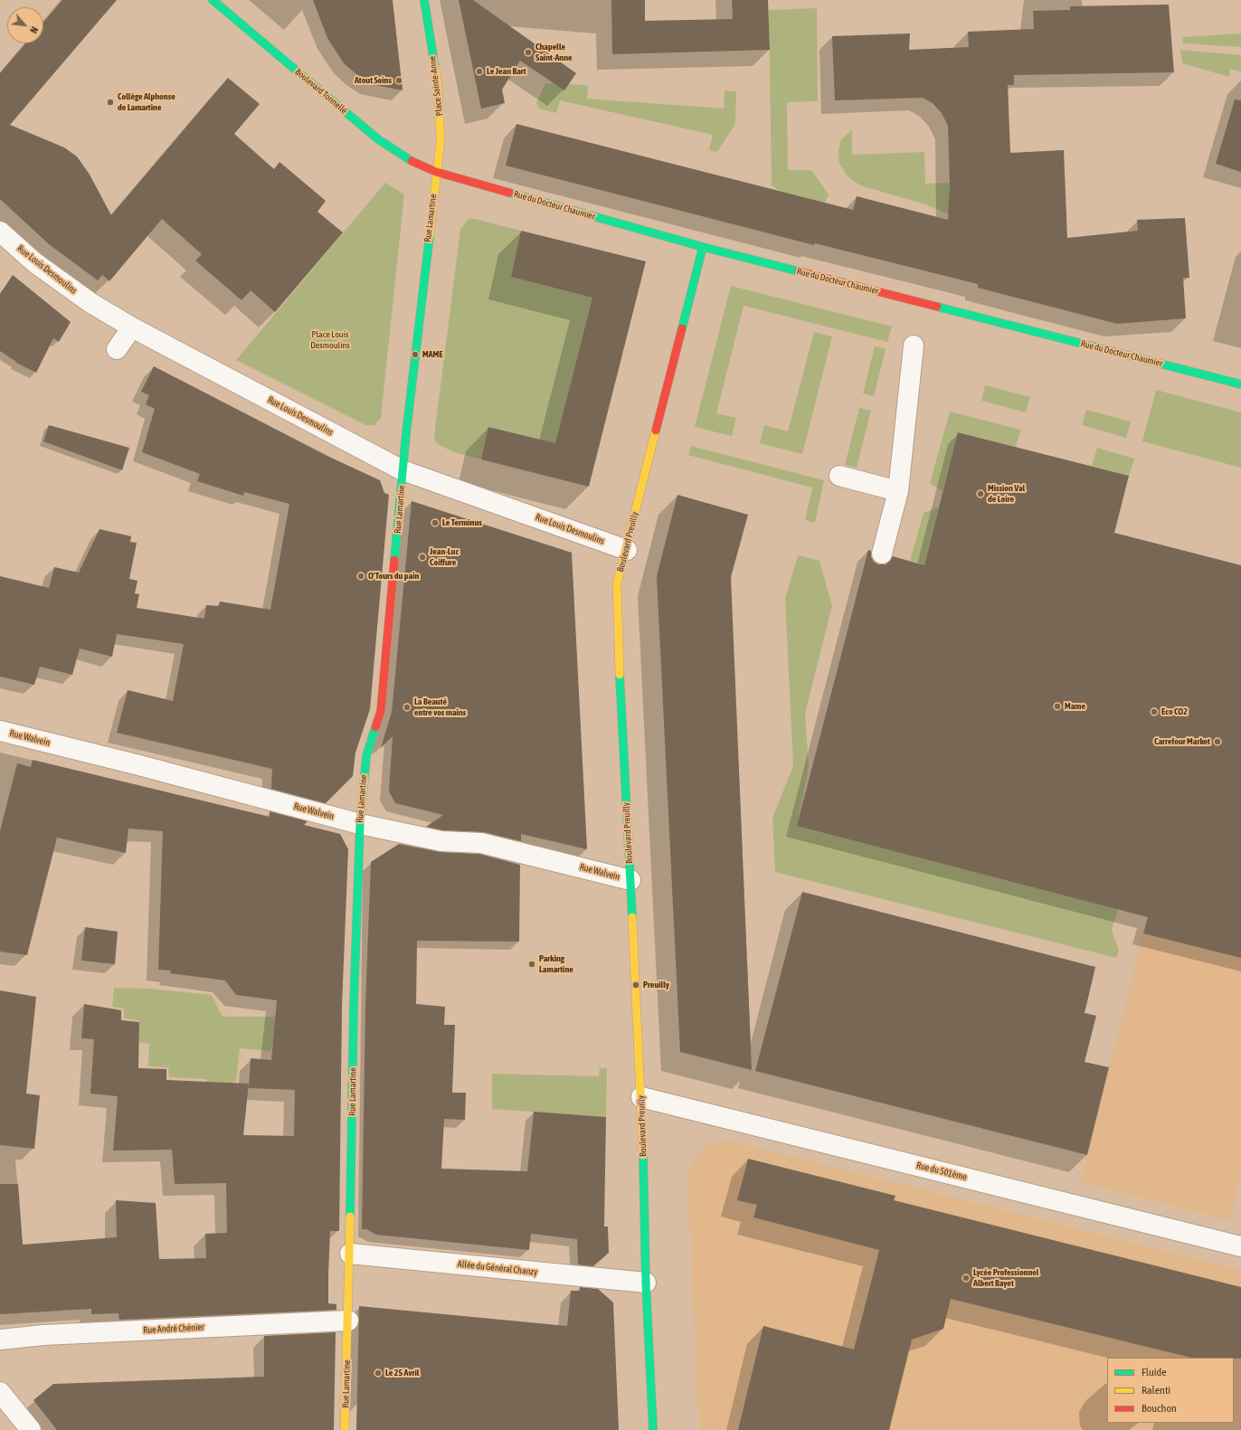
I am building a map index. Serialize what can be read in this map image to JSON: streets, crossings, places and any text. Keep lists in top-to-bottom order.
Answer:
{
  "streets": {
    "street": [
      "Place Sainte-Anne",
      "Boulevard Tonnellé",
      "Rue du Docteur Chaumier",
      "Rue Lamartine",
      "Rue Louis Desmoulins",
      "Boulevard Preuilly",
      "Rue Walvein",
      "Rue du 501ème",
      "Allée du Général Chanzy",
      "Rue André Chénier"
    ]
  },
  "crossings": [
    ["Place Sainte-Anne", "Boulevard Tonnellé"],
    ["Place Sainte-Anne", "Rue du Docteur Chaumier"],
    ["Place Sainte-Anne", "Rue Lamartine"],
    ["Boulevard Tonnellé", "Rue du Docteur Chaumier"],
    ["Boulevard Tonnellé", "Rue Lamartine"],
    ["Rue du Docteur Chaumier", "Rue Lamartine"],
    ["Rue du Docteur Chaumier", "Boulevard Preuilly"],
    ["Rue Lamartine", "Rue Louis Desmoulins"],
    ["Rue Lamartine", "Rue Walvein"],
    ["Rue Lamartine", "Allée du Général Chanzy"],
    ["Rue Lamartine", "Rue André Chénier"],
    ["Rue Louis Desmoulins", "Boulevard Preuilly"],
    ["Boulevard Preuilly", "Rue Walvein"],
    ["Boulevard Preuilly", "Rue du 501ème"],
    ["Boulevard Preuilly", "Allée du Général Chanzy"]
  ],
  "parks": ["Place Louis Desmoulins"],
  "places": [
    "Chapelle Saint-Anne",
    "Le Jean Bart",
    "Atout Soins",
    "Collège Alphonse de Lamartine",
    "MAME",
    "Mission Val de Loire",
    "Le Terminus",
    "Jean-Luc Coiffure",
    "O’Tours du pain",
    "Mame",
    "La Beauté entre vos mains",
    "Eco CO2",
    "Carrefour Market",
    "Parking Lamartine",
    "Preuilly",
    "Lycée Professionnel Albert Bayet",
    "Le 25 Avril"
  ],
  "legend": ["Fluide", "Ralenti", "Bouchon"],
  "north": "bottom right"
}
